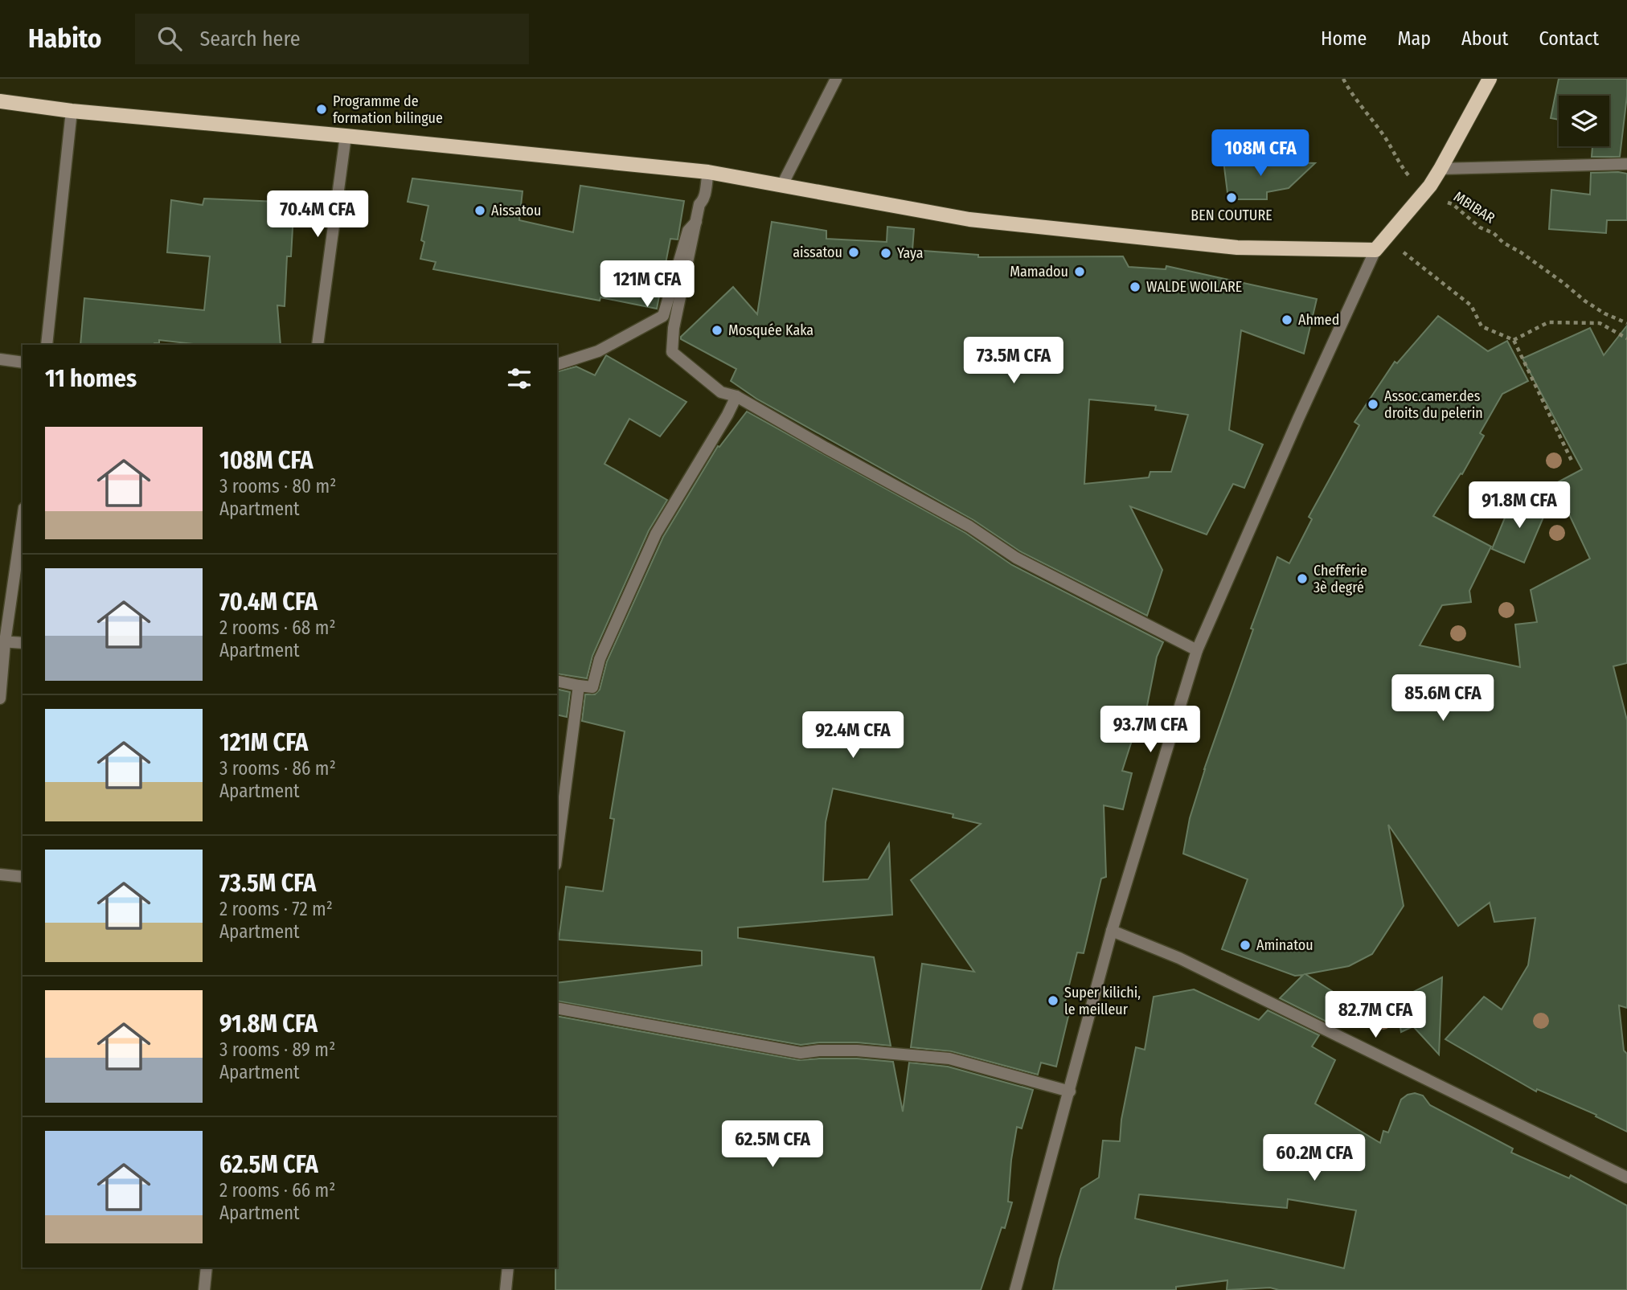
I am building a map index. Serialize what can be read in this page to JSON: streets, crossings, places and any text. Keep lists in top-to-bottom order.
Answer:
{
  "streets": {
    "path": ["MBIBAR"]
  },
  "places": [
    "Programme de formation bilingue",
    "BEN COUTURE",
    "Aissatou",
    "aissatou",
    "Yaya",
    "Mamadou",
    "WALDE WOILARE",
    "Ahmed",
    "Mosquée Kaka",
    "Assoc.camer.des droits du pelerin",
    "Chefferie 3è degré",
    "Aminatou",
    "Super kilichi, le meilleur"
  ],
  "page": {
    "header": "Habito",
    "search": "Search here",
    "nav": [
      "Home",
      "Map",
      "About",
      "Contact"
    ],
    "price": [
      "108M CFA",
      "70.4M CFA",
      "121M CFA",
      "73.5M CFA",
      "91.8M CFA",
      "85.6M CFA",
      "93.7M CFA",
      "92.4M CFA",
      "82.7M CFA",
      "62.5M CFA",
      "60.2M CFA"
    ],
    "heading": "11 homes",
    "list": [
      {
        "name": "108M CFA",
        "note": "3 rooms · 80 m² · Apartment"
      },
      {
        "name": "70.4M CFA",
        "note": "2 rooms · 68 m² · Apartment"
      },
      {
        "name": "121M CFA",
        "note": "3 rooms · 86 m² · Apartment"
      },
      {
        "name": "73.5M CFA",
        "note": "2 rooms · 72 m² · Apartment"
      },
      {
        "name": "91.8M CFA",
        "note": "3 rooms · 89 m² · Apartment"
      },
      {
        "name": "62.5M CFA",
        "note": "2 rooms · 66 m² · Apartment"
      }
    ]
  }
}
